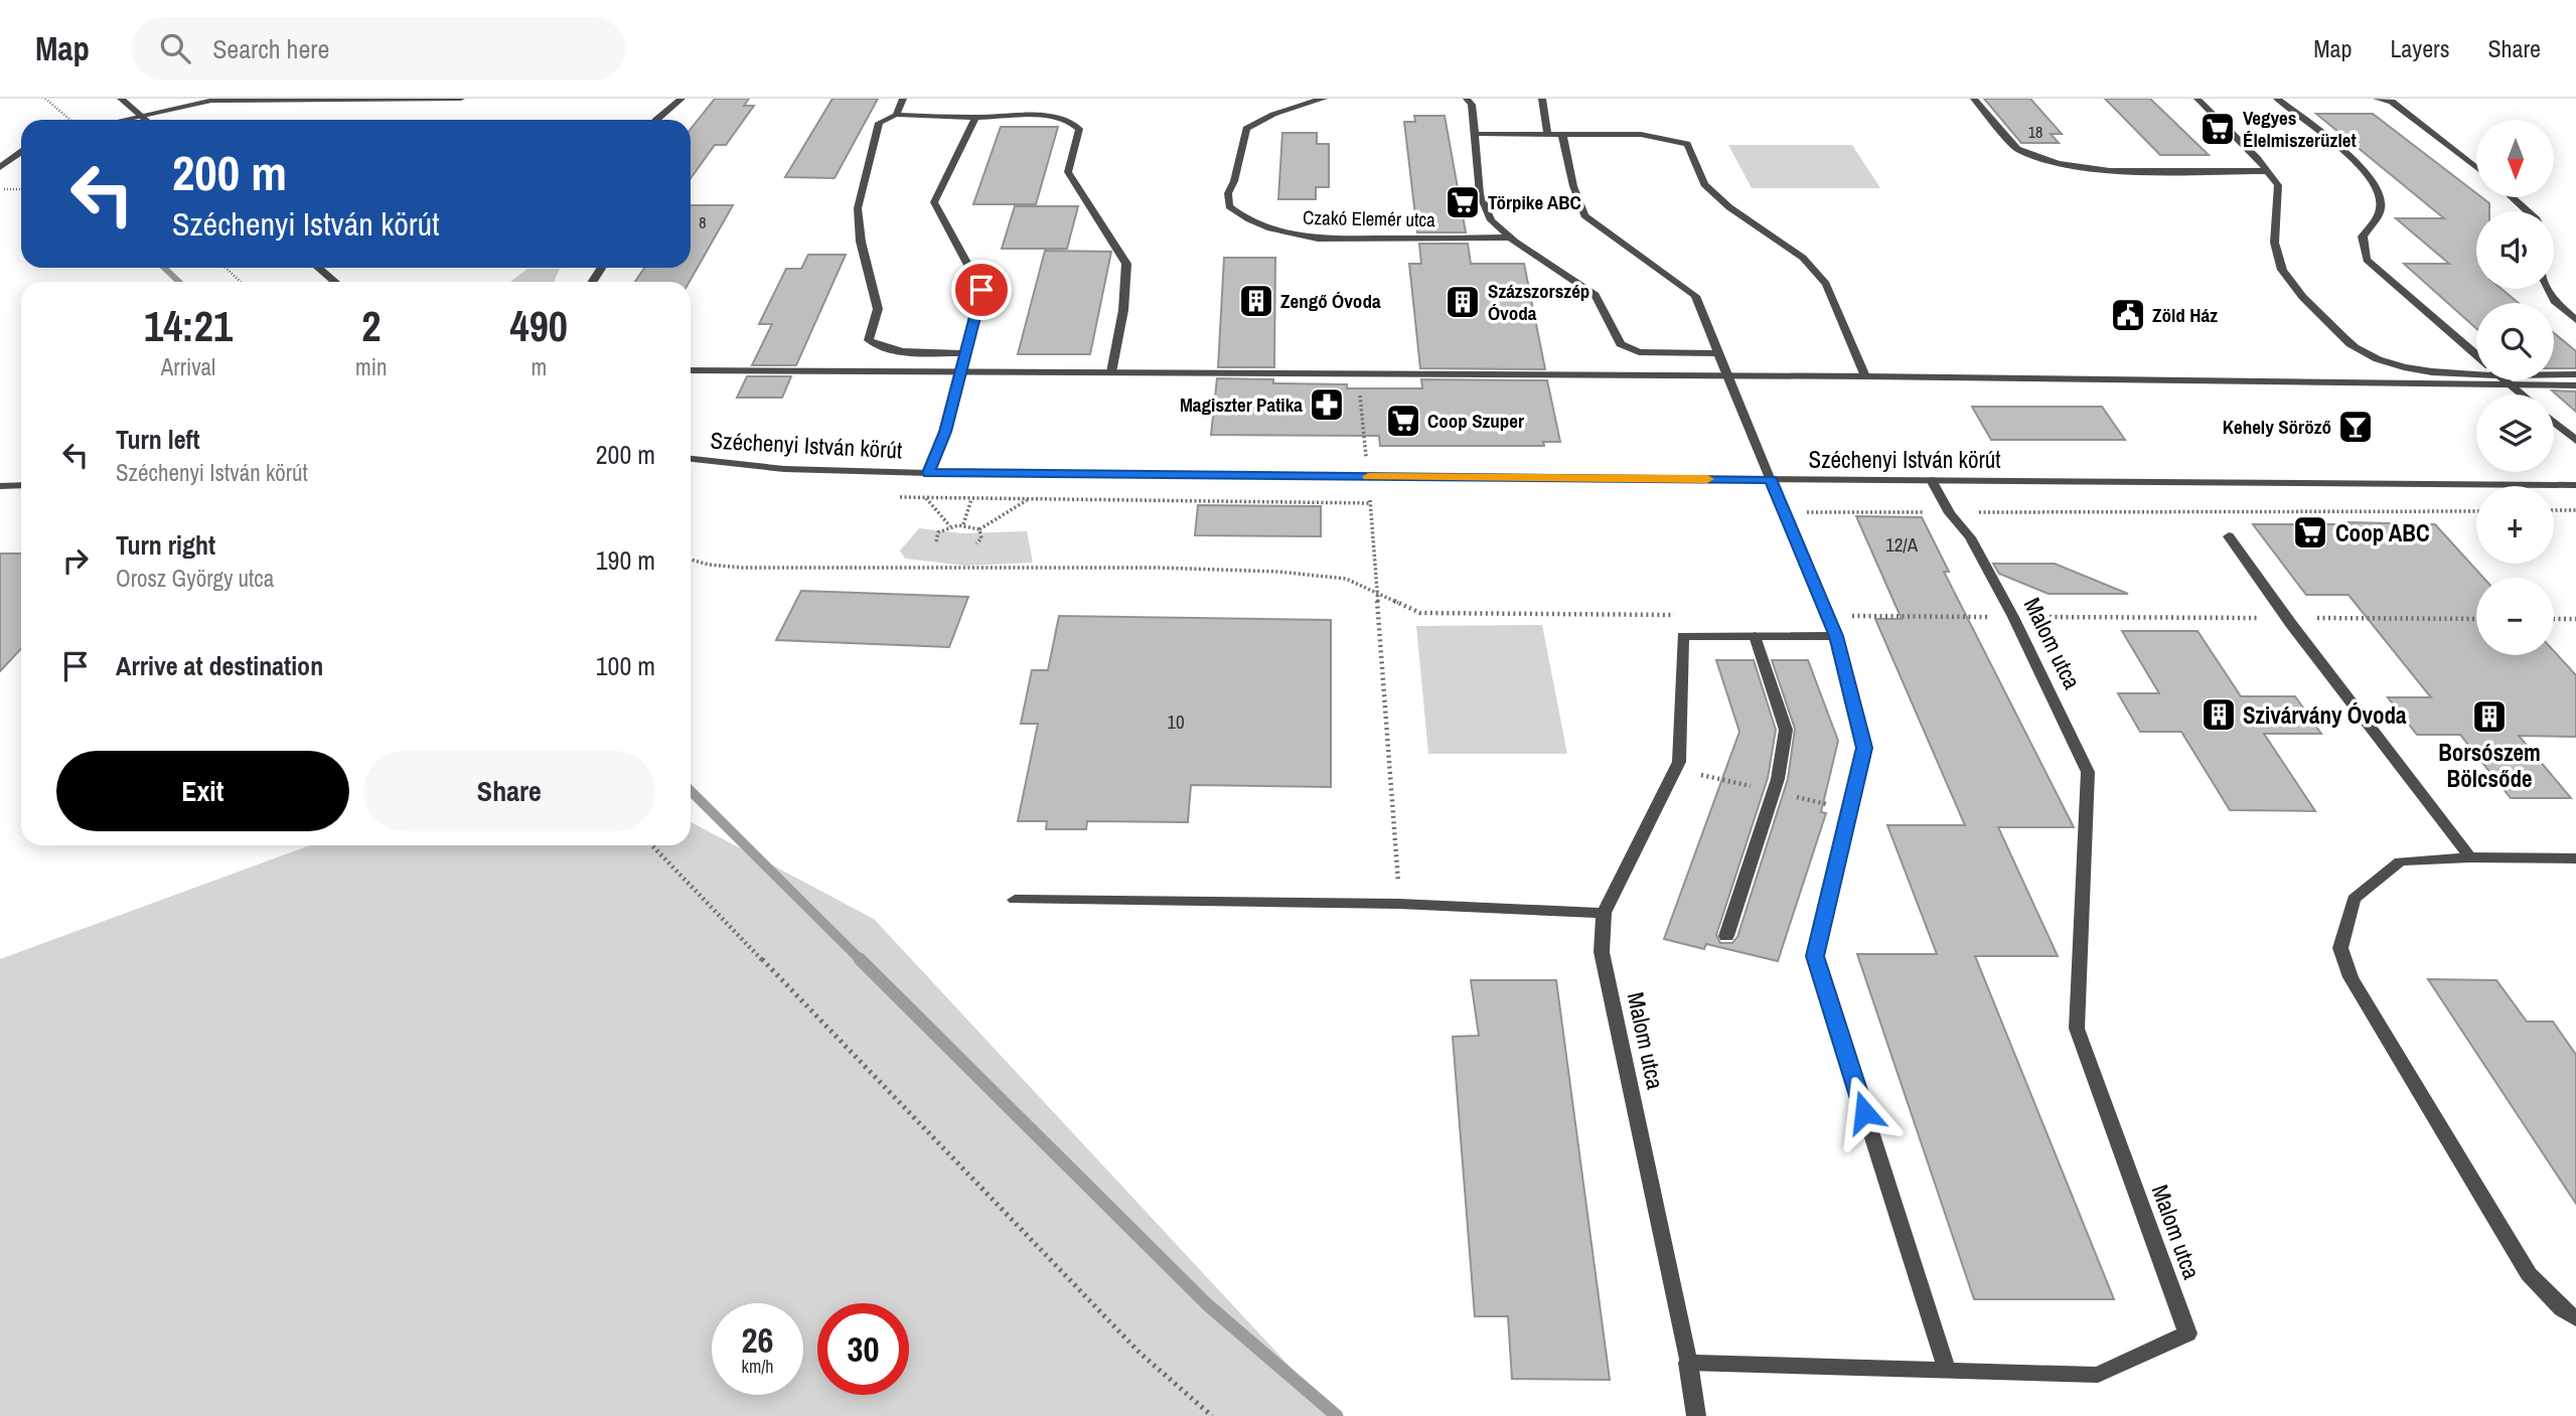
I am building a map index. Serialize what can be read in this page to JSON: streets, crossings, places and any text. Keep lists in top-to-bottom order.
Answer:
{
  "streets": {
    "street": ["Czakó Elemér utca", "Széchenyi István körút", "Malom utca"]
  },
  "crossings": [
    ["Széchenyi István körút", "Malom utca"]
  ],
  "places": {
    "supermarket": [
      "Vegyes Élelmiszerüzlet",
      "Törpike ABC",
      "Coop Szuper",
      "Coop ABC"
    ],
    "building": [
      "Zengő Óvoda",
      "Százszorszép Óvoda",
      "Szivárvány Óvoda",
      "Borsószem Bölcsőde"
    ],
    "public building": ["Zöld Ház"],
    "pharmacy": ["Magiszter Patika"],
    "bar": ["Kehely Söröző"]
  },
  "house_numbers": [
    "18",
    "8",
    "12/A",
    "10"
  ],
  "north": "bottom",
  "page": {
    "header": "Map",
    "search": "Search here",
    "nav": ["Map", "Layers", "Share"],
    "map_buttons": ["+", "−"],
    "turn": ["200 m", "Széchenyi István körút"],
    "eta": [
      "14:21",
      "Arrival",
      "2",
      "min",
      "490",
      "m"
    ],
    "list": [
      {
        "name": "Turn left",
        "note": "Széchenyi István körút",
        "value": "200 m"
      },
      {
        "name": "Turn right",
        "note": "Orosz György utca",
        "value": "190 m"
      },
      {
        "name": "Arrive at destination",
        "value": "100 m"
      }
    ],
    "buttons": ["Exit", "Share"],
    "speed": "26 km/h",
    "limit": "30"
  }
}
